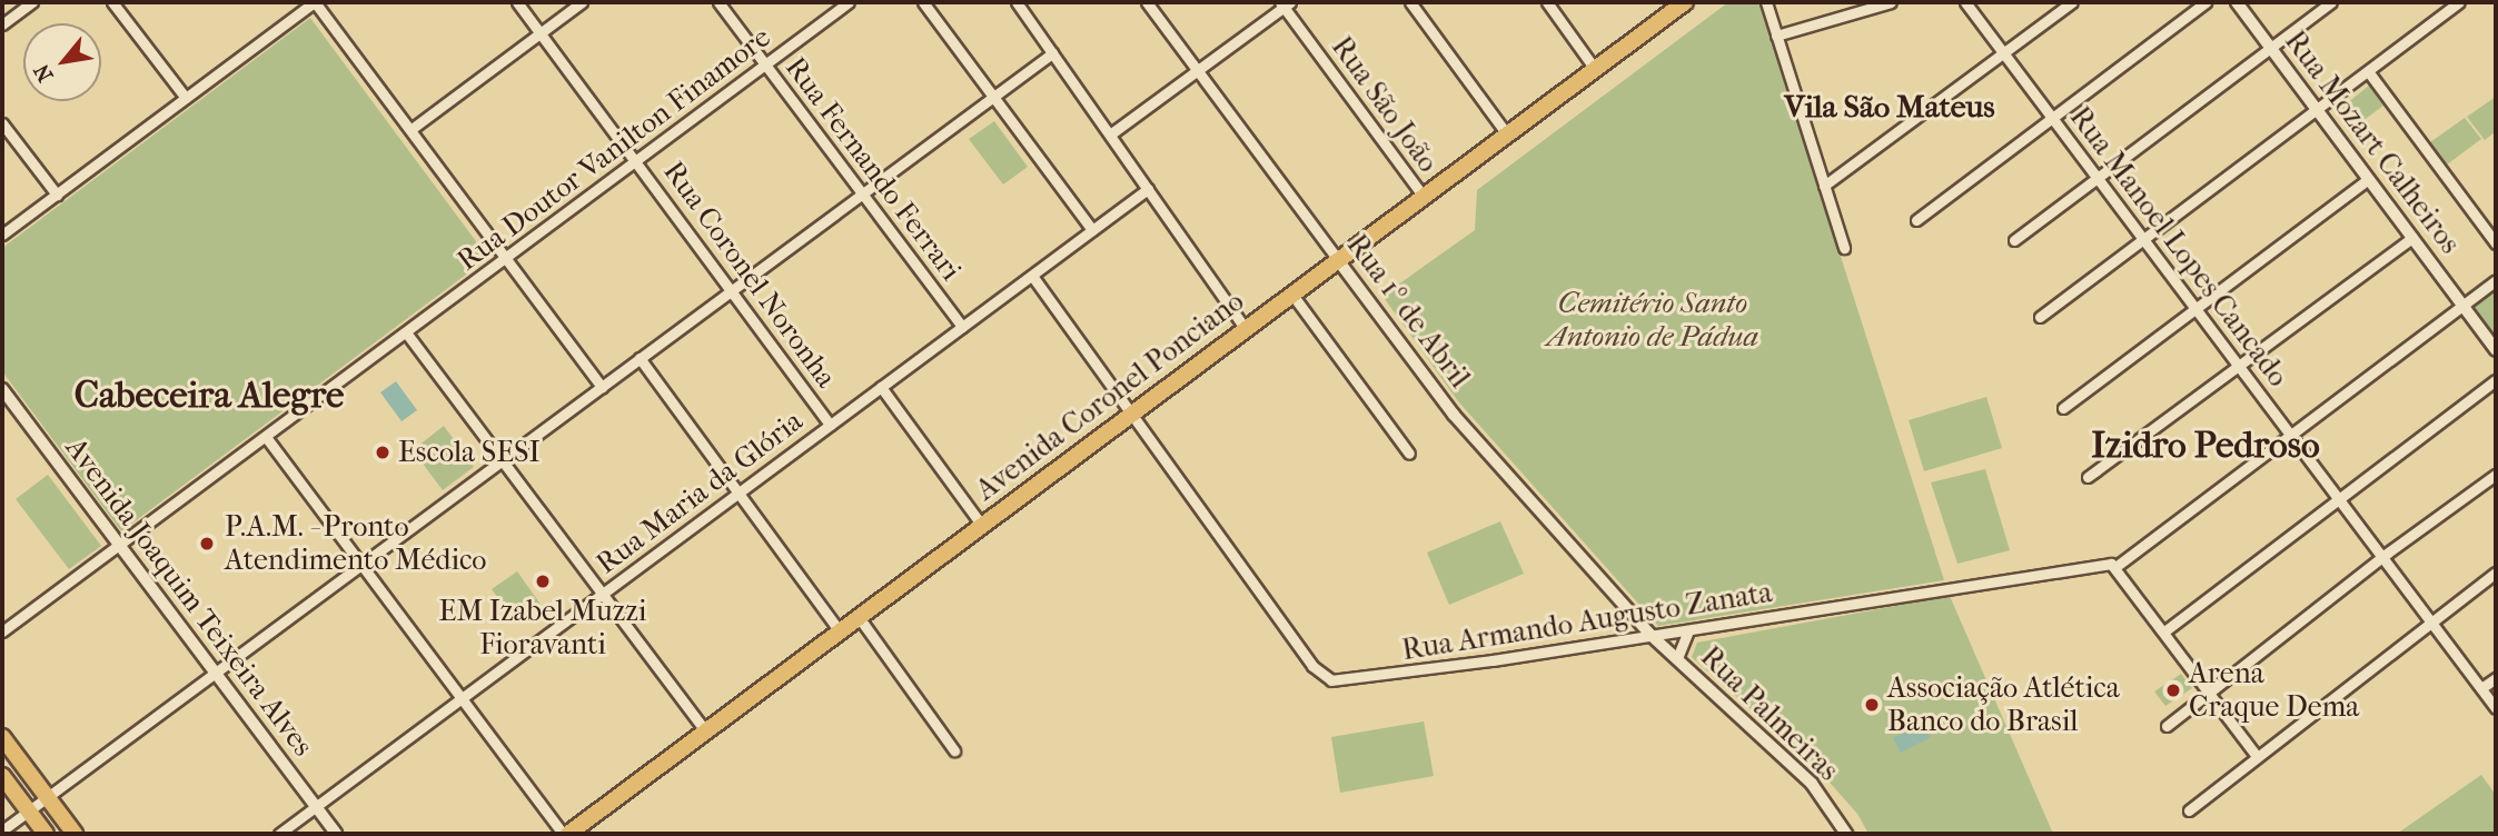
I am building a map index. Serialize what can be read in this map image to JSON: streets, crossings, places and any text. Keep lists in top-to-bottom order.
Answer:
{
  "streets": {
    "main road": ["Avenida Coronel Ponciano"],
    "street": [
      "Rua São João",
      "Rua Mozart Calheiros",
      "Rua Doutor Vanilton Finamore",
      "Rua Fernando Ferrari",
      "Rua Manoel Lopes Cancado",
      "Rua Coronel Noronha",
      "Rua 1º de Abril",
      "Rua Maria da Glória",
      "Avenida Joaquim Teixeira Alves",
      "Rua Armando Augusto Zanata",
      "Rua Palmeiras"
    ]
  },
  "crossings": [
    ["Rua São João", "Avenida Coronel Ponciano"],
    ["Rua Doutor Vanilton Finamore", "Rua Fernando Ferrari"],
    ["Rua Doutor Vanilton Finamore", "Rua Coronel Noronha"],
    ["Rua Doutor Vanilton Finamore", "Avenida Joaquim Teixeira Alves"],
    ["Rua Fernando Ferrari", "Rua Maria da Glória"],
    ["Rua Coronel Noronha", "Avenida Coronel Ponciano"],
    ["Rua Coronel Noronha", "Rua Maria da Glória"],
    ["Rua 1º de Abril", "Avenida Coronel Ponciano"],
    ["Rua 1º de Abril", "Rua Armando Augusto Zanata"],
    ["Rua 1º de Abril", "Rua Palmeiras"],
    ["Avenida Coronel Ponciano", "Rua Armando Augusto Zanata"],
    ["Rua Maria da Glória", "Avenida Joaquim Teixeira Alves"],
    ["Rua Maria da Glória", "Rua Armando Augusto Zanata"],
    ["Rua Armando Augusto Zanata", "Rua Palmeiras"]
  ],
  "districts": ["Vila São Mateus", "Cabeceira Alegre", "Izidro Pedroso"],
  "parks": ["Cemitério Santo Antonio de Pádua"],
  "places": [
    "Escola SESI",
    "P.A.M. - Pronto Atendimento Médico",
    "EM Izabel Muzzi Fioravanti",
    "Arena Craque Dema",
    "Associação Atlética Banco do Brasil"
  ],
  "north": "bottom left"
}
